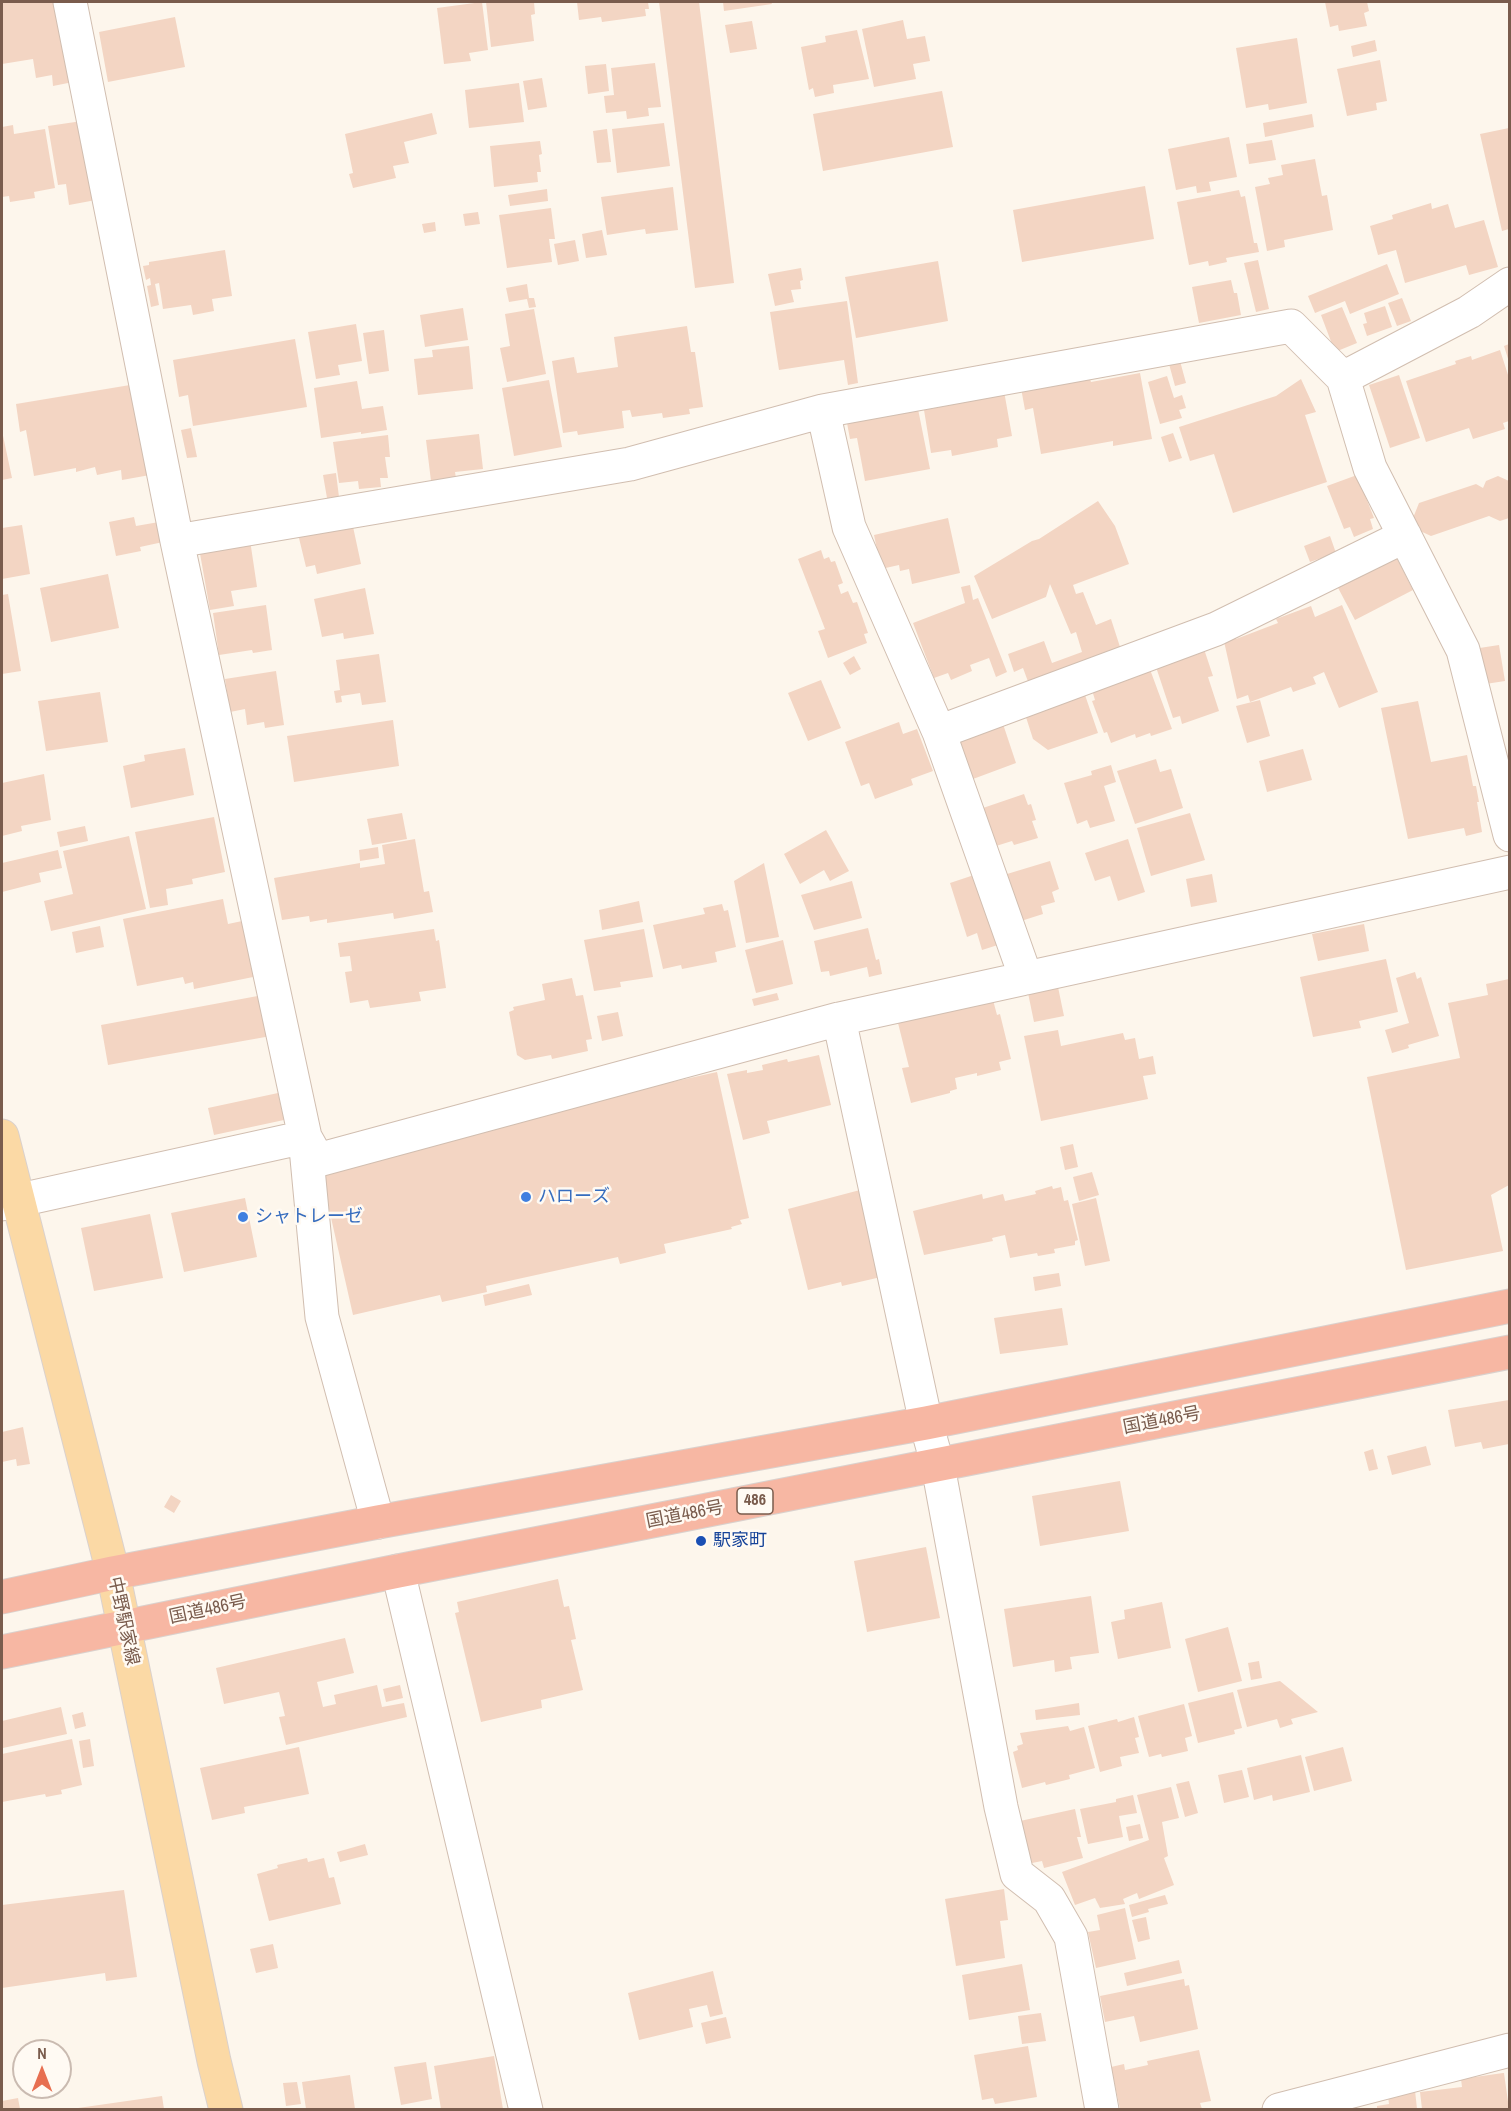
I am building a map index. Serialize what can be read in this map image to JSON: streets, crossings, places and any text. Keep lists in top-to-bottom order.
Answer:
{
  "streets": {
    "highway": ["国道486号", "486"],
    "main road": ["中野駅家線"]
  },
  "crossings": [
    ["国道486号", "中野駅家線"]
  ],
  "places": ["ハローズ", "シャトレーゼ", "駅家町"],
  "north": "top"
}
